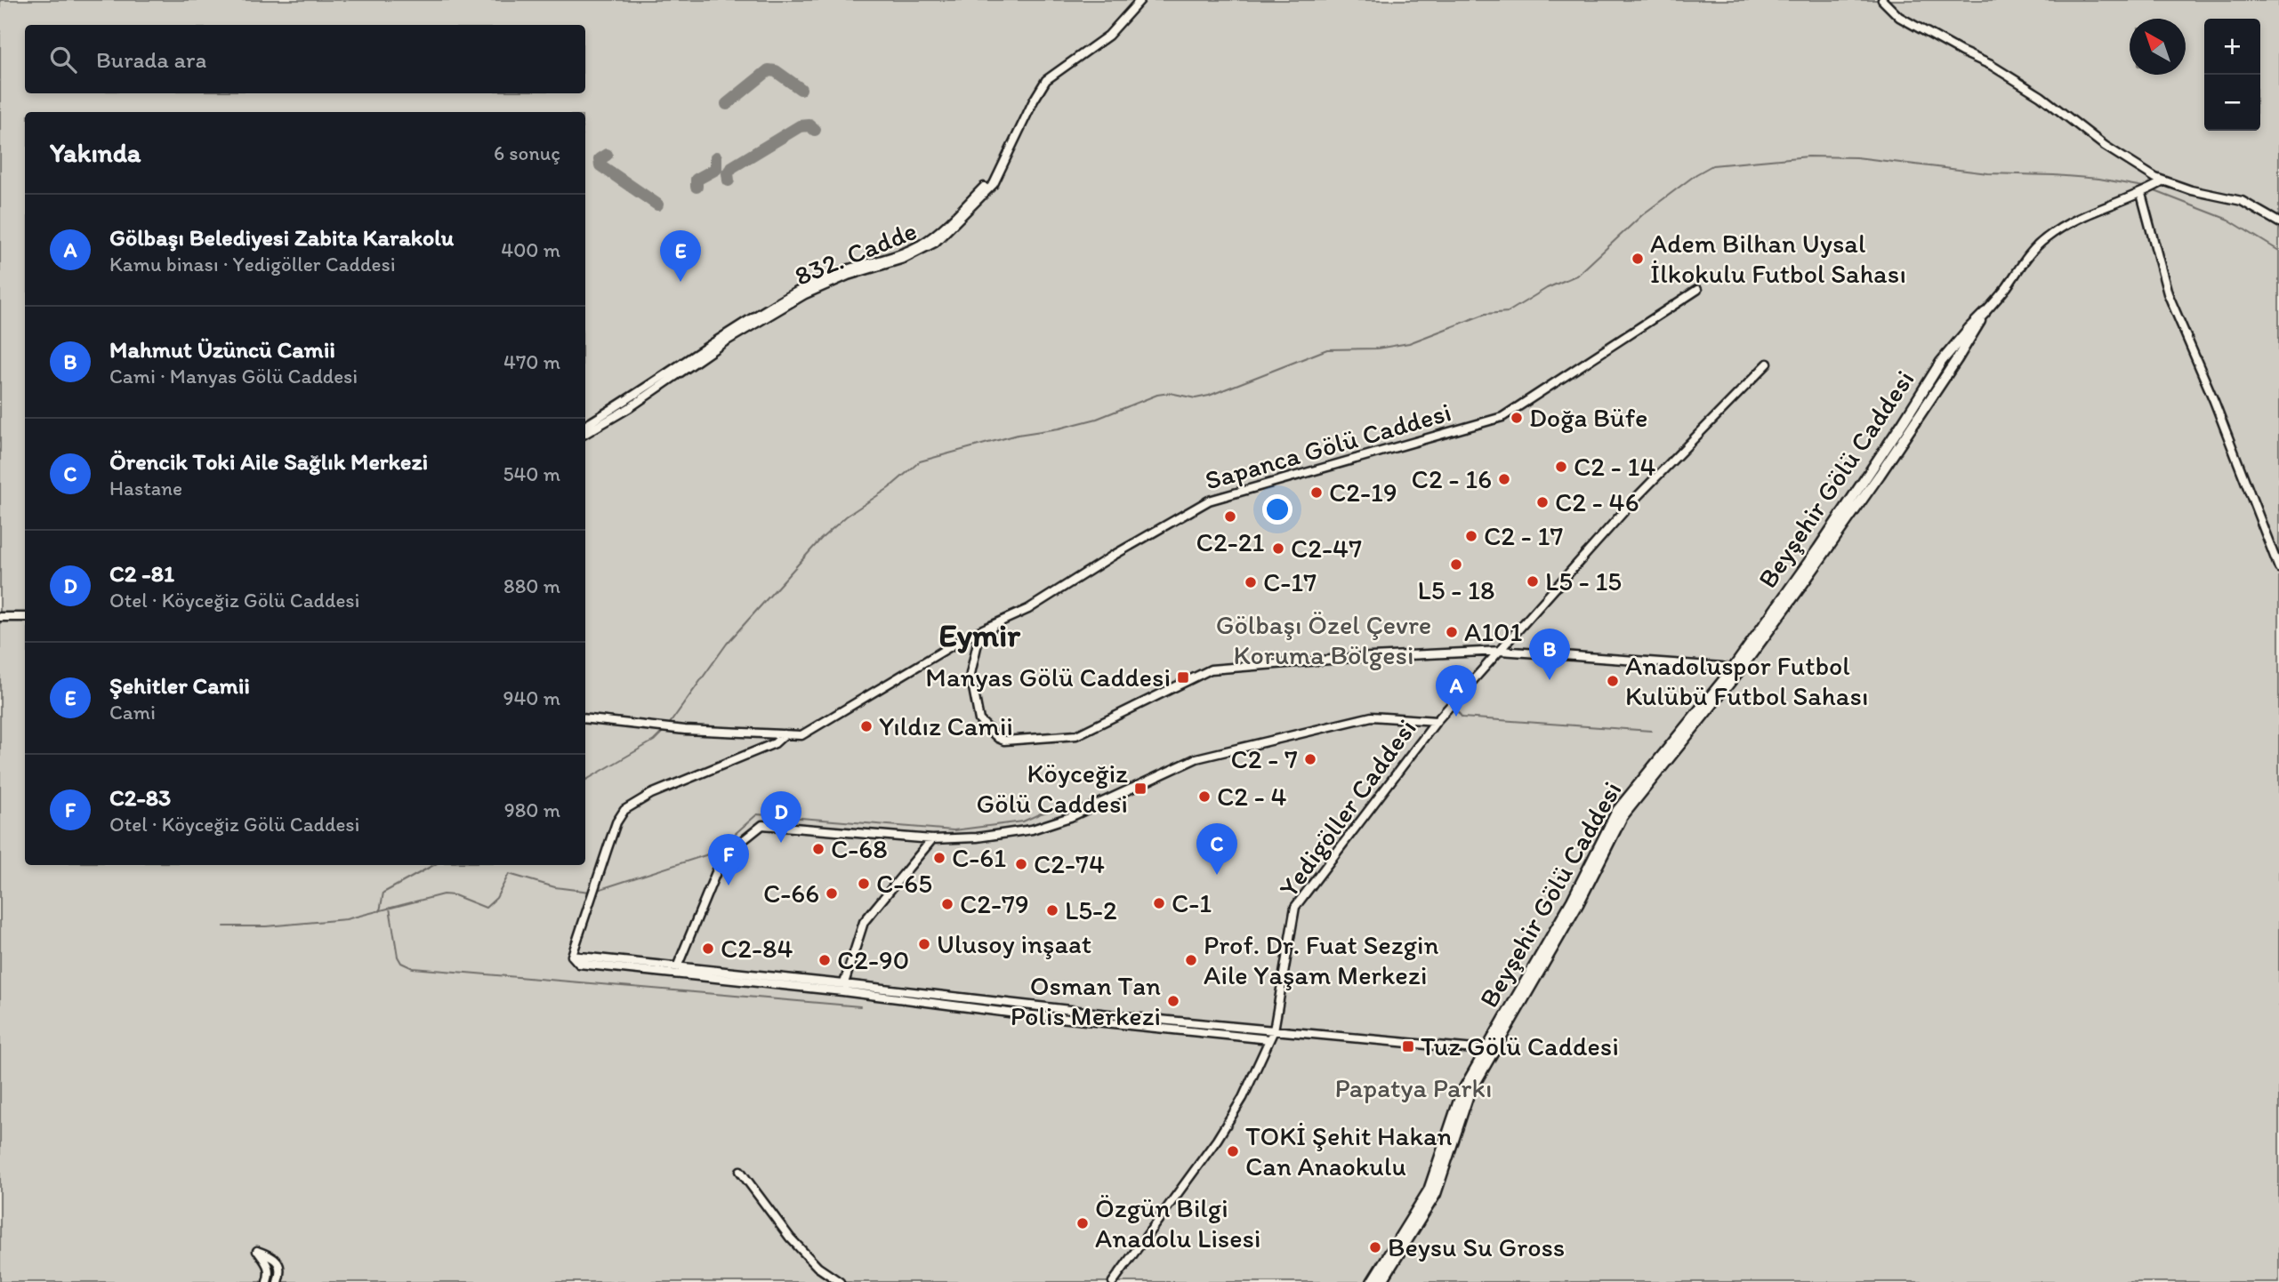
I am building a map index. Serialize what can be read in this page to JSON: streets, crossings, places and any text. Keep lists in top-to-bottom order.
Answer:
{
  "streets": {
    "main road": ["Beyşehir Gölü Caddesi"],
    "street": ["832. Cadde", "Sapanca Gölü Caddesi", "Yedigöller Caddesi"]
  },
  "districts": ["Eymir"],
  "parks": ["Gölbaşı Özel Çevre Koruma Bölgesi", "Papatya Parkı"],
  "places": {
    "other": [
      "Adem Bilhan Uysal İlkokulu Futbol Sahası",
      "Doğa Büfe",
      "C2 - 14",
      "C2 - 16",
      "C2-19",
      "C2 - 46",
      "C2-21",
      "C2 - 17",
      "C2-47",
      "L5 - 18",
      "L5 - 15",
      "C-17",
      "A101",
      "Anadoluspor Futbol Kulübü Futbol Sahası",
      "Yıldız Camii",
      "C2 - 7",
      "C2 - 4",
      "C-68",
      "C-61",
      "C2-74",
      "C-65",
      "C-66",
      "C-1",
      "C2-79",
      "L5-2",
      "Ulusoy inşaat",
      "C2-84",
      "C2-90",
      "Prof. Dr. Fuat Sezgin Aile Yaşam Merkezi",
      "Osman Tan Polis Merkezi",
      "TOKİ Şehit Hakan Can Anaokulu",
      "Özgün Bilgi Anadolu Lisesi",
      "Beysu Su Gross"
    ],
    "transit": ["Manyas Gölü Caddesi", "Köyceğiz Gölü Caddesi", "Tuz Gölü Caddesi"]
  },
  "north": "top left",
  "page": {
    "map_buttons": ["+", "−"],
    "search": "Burada ara",
    "heading": ["Yakında", "6 sonuç"],
    "list": [
      {
        "mark": "A",
        "name": "Gölbaşı Belediyesi Zabita Karakolu",
        "note": "Kamu binası · Yedigöller Caddesi",
        "value": "400 m"
      },
      {
        "mark": "B",
        "name": "Mahmut Üzüncü Camii",
        "note": "Cami · Manyas Gölü Caddesi",
        "value": "470 m"
      },
      {
        "mark": "C",
        "name": "Örencik Toki Aile Sağlık Merkezi",
        "note": "Hastane",
        "value": "540 m"
      },
      {
        "mark": "D",
        "name": "C2 -81",
        "note": "Otel · Köyceğiz Gölü Caddesi",
        "value": "880 m"
      },
      {
        "mark": "E",
        "name": "Şehitler Camii",
        "note": "Cami",
        "value": "940 m"
      },
      {
        "mark": "F",
        "name": "C2-83",
        "note": "Otel · Köyceğiz Gölü Caddesi",
        "value": "980 m"
      }
    ],
    "pins": [
      "E",
      "B",
      "A",
      "D",
      "C",
      "F"
    ]
  }
}
